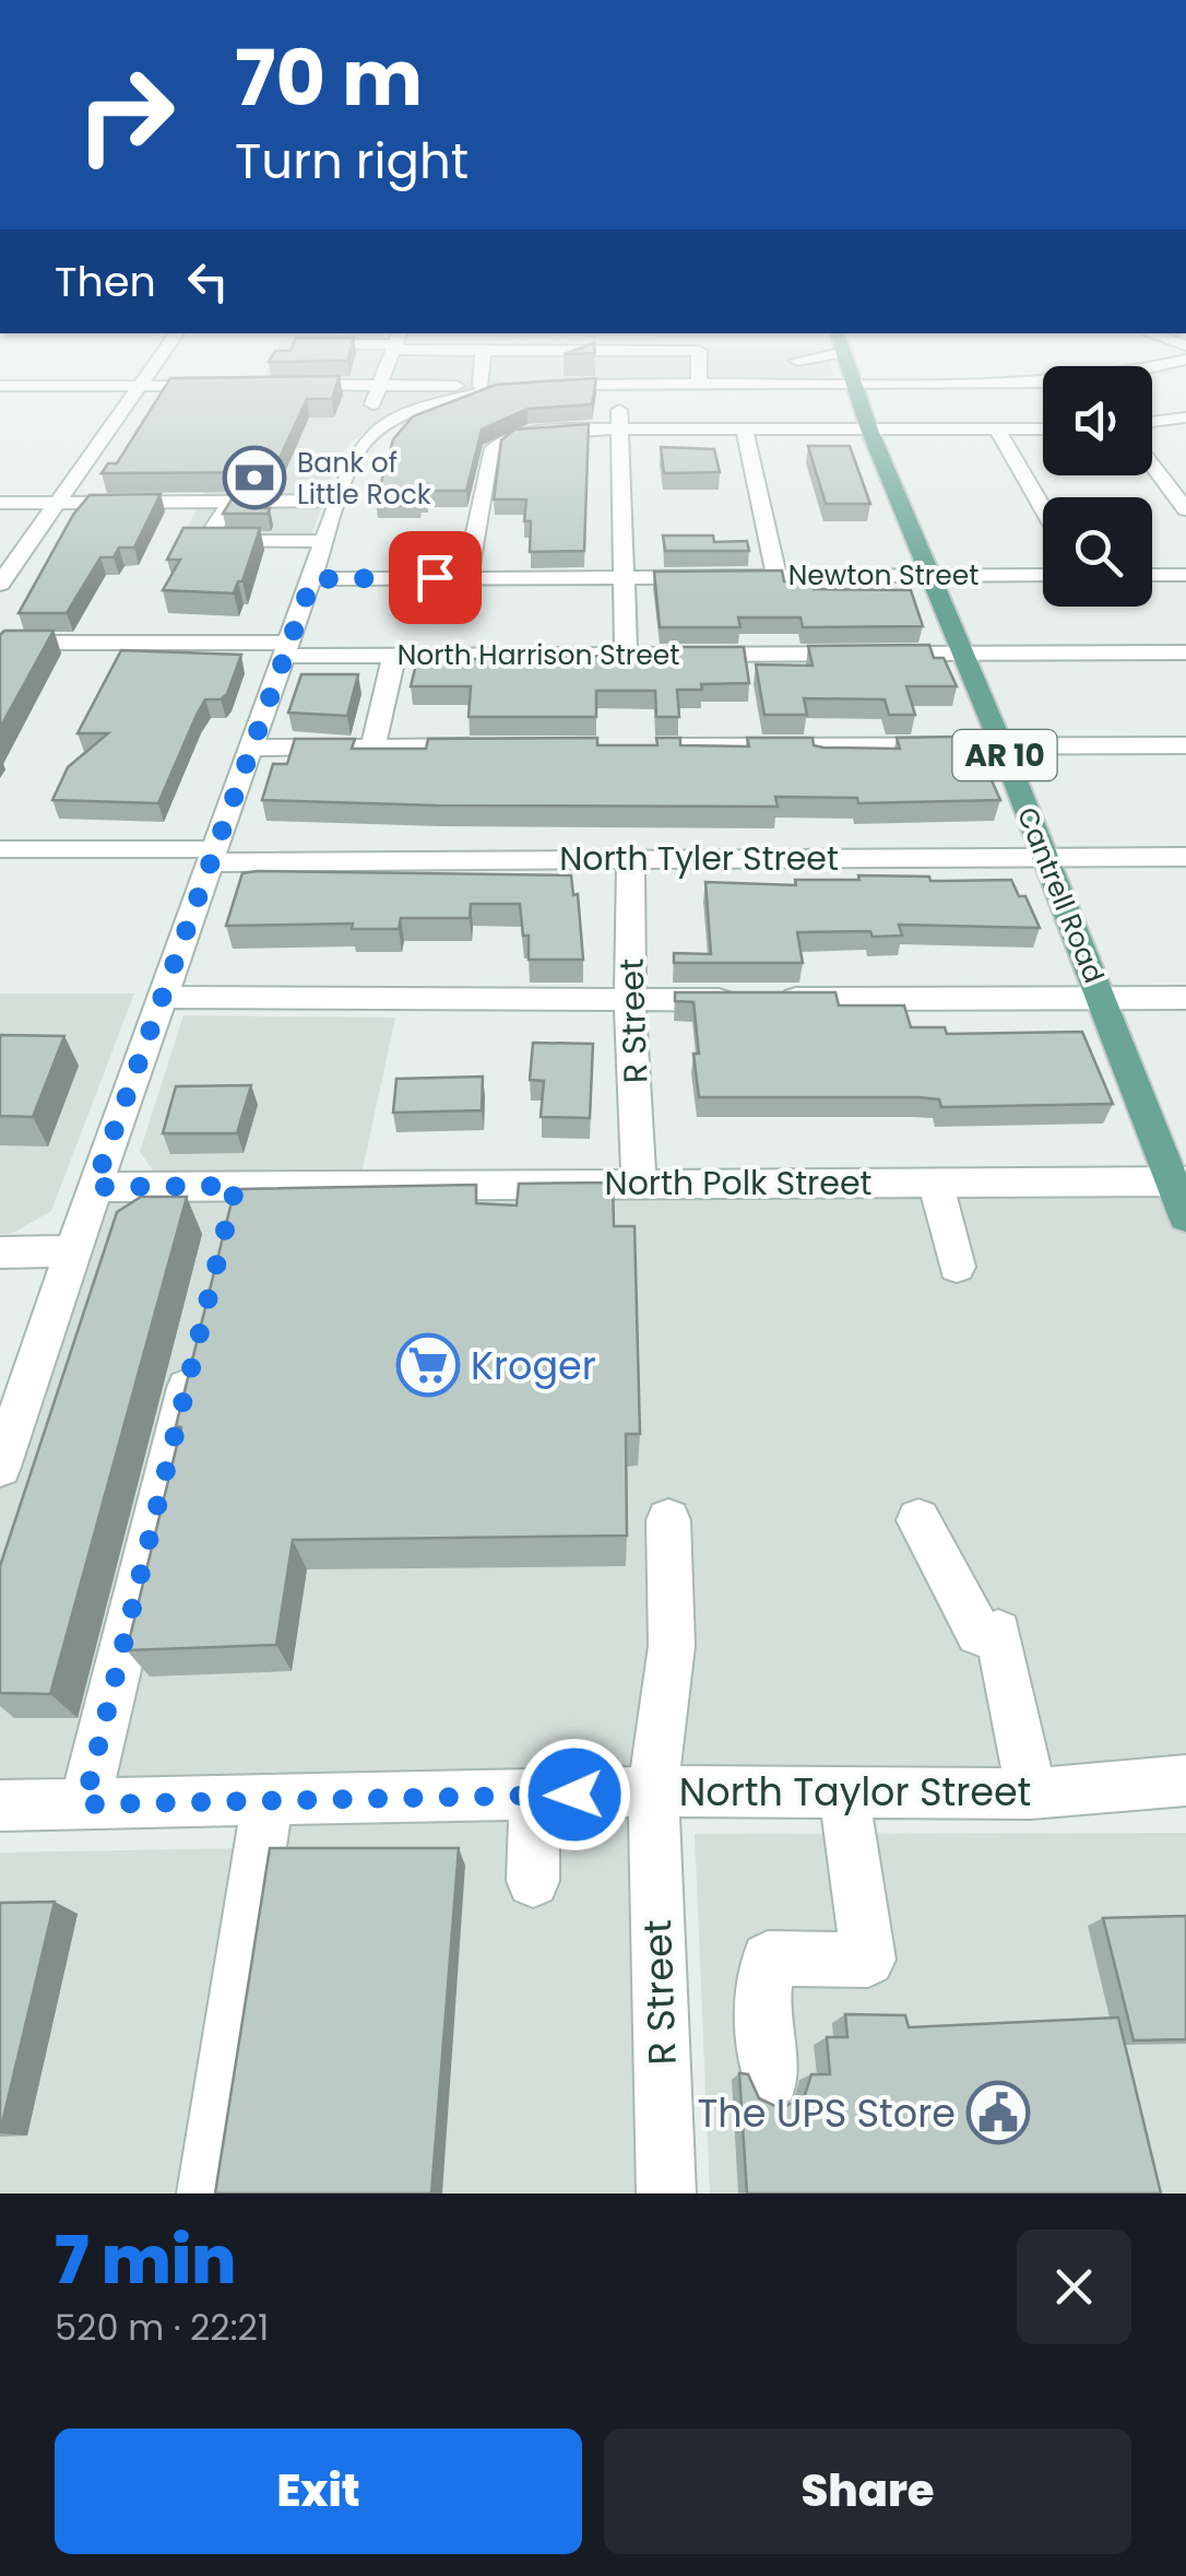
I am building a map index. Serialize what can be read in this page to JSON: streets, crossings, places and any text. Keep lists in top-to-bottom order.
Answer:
{
  "streets": {
    "main road": ["AR 10", "Cantrell Road"],
    "street": [
      "Newton Street",
      "North Harrison Street",
      "North Tyler Street",
      "R Street",
      "North Polk Street",
      "North Taylor Street"
    ]
  },
  "crossings": [
    ["Newton Street", "Cantrell Road"],
    ["North Harrison Street", "Cantrell Road"],
    ["North Tyler Street", "Cantrell Road"],
    ["North Tyler Street", "R Street"],
    ["Cantrell Road", "North Polk Street"],
    ["R Street", "North Polk Street"],
    ["R Street", "North Taylor Street"]
  ],
  "places": {
    "bank": ["Bank of Little Rock"],
    "supermarket": ["Kroger"],
    "public building": ["The UPS Store"]
  },
  "page": {
    "turn": ["70 m", "Turn right"],
    "then": "Then",
    "heading": ["7 min", "520 m · 22:21"],
    "buttons": ["Exit", "Share"]
  }
}
